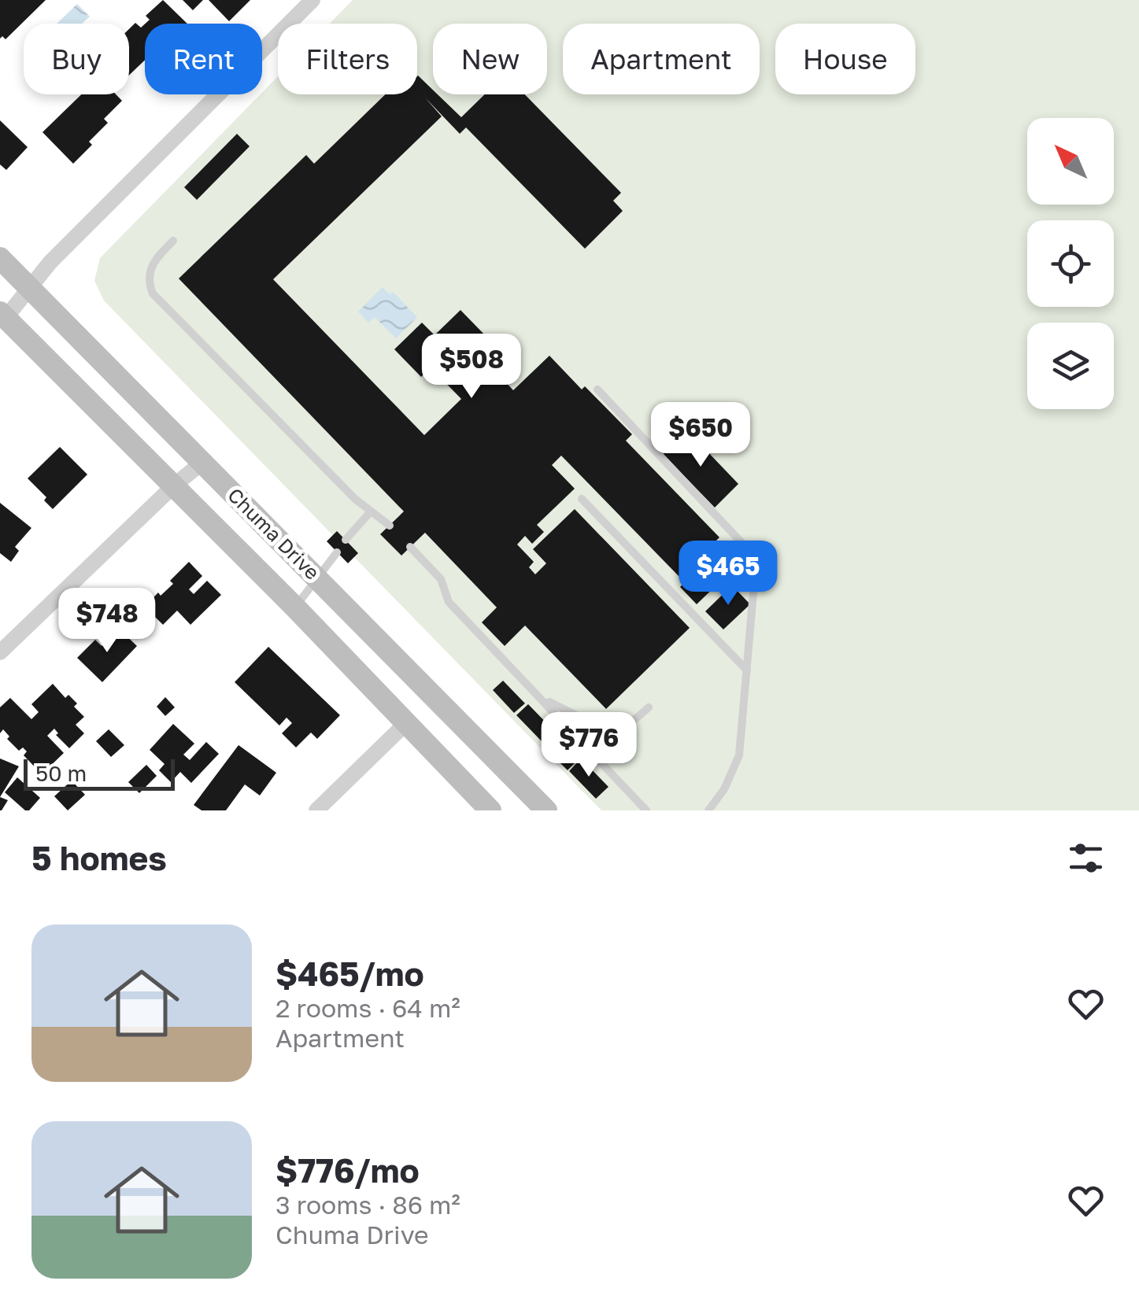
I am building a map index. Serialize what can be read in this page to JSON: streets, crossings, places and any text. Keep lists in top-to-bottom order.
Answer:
{
  "streets": {
    "main road": ["Chuma Drive"]
  },
  "scale_bar": "50 m",
  "north": "top left",
  "page": {
    "chip": [
      "Buy",
      "Rent",
      "Filters",
      "New",
      "Apartment",
      "House"
    ],
    "price": [
      "$508",
      "$650",
      "$465",
      "$748",
      "$776"
    ],
    "scale": "50 m",
    "heading": "5 homes",
    "list": [
      {
        "name": "$465/mo",
        "note": "2 rooms · 64 m² · Apartment"
      },
      {
        "name": "$776/mo",
        "note": "3 rooms · 86 m² · Chuma Drive"
      }
    ]
  }
}
